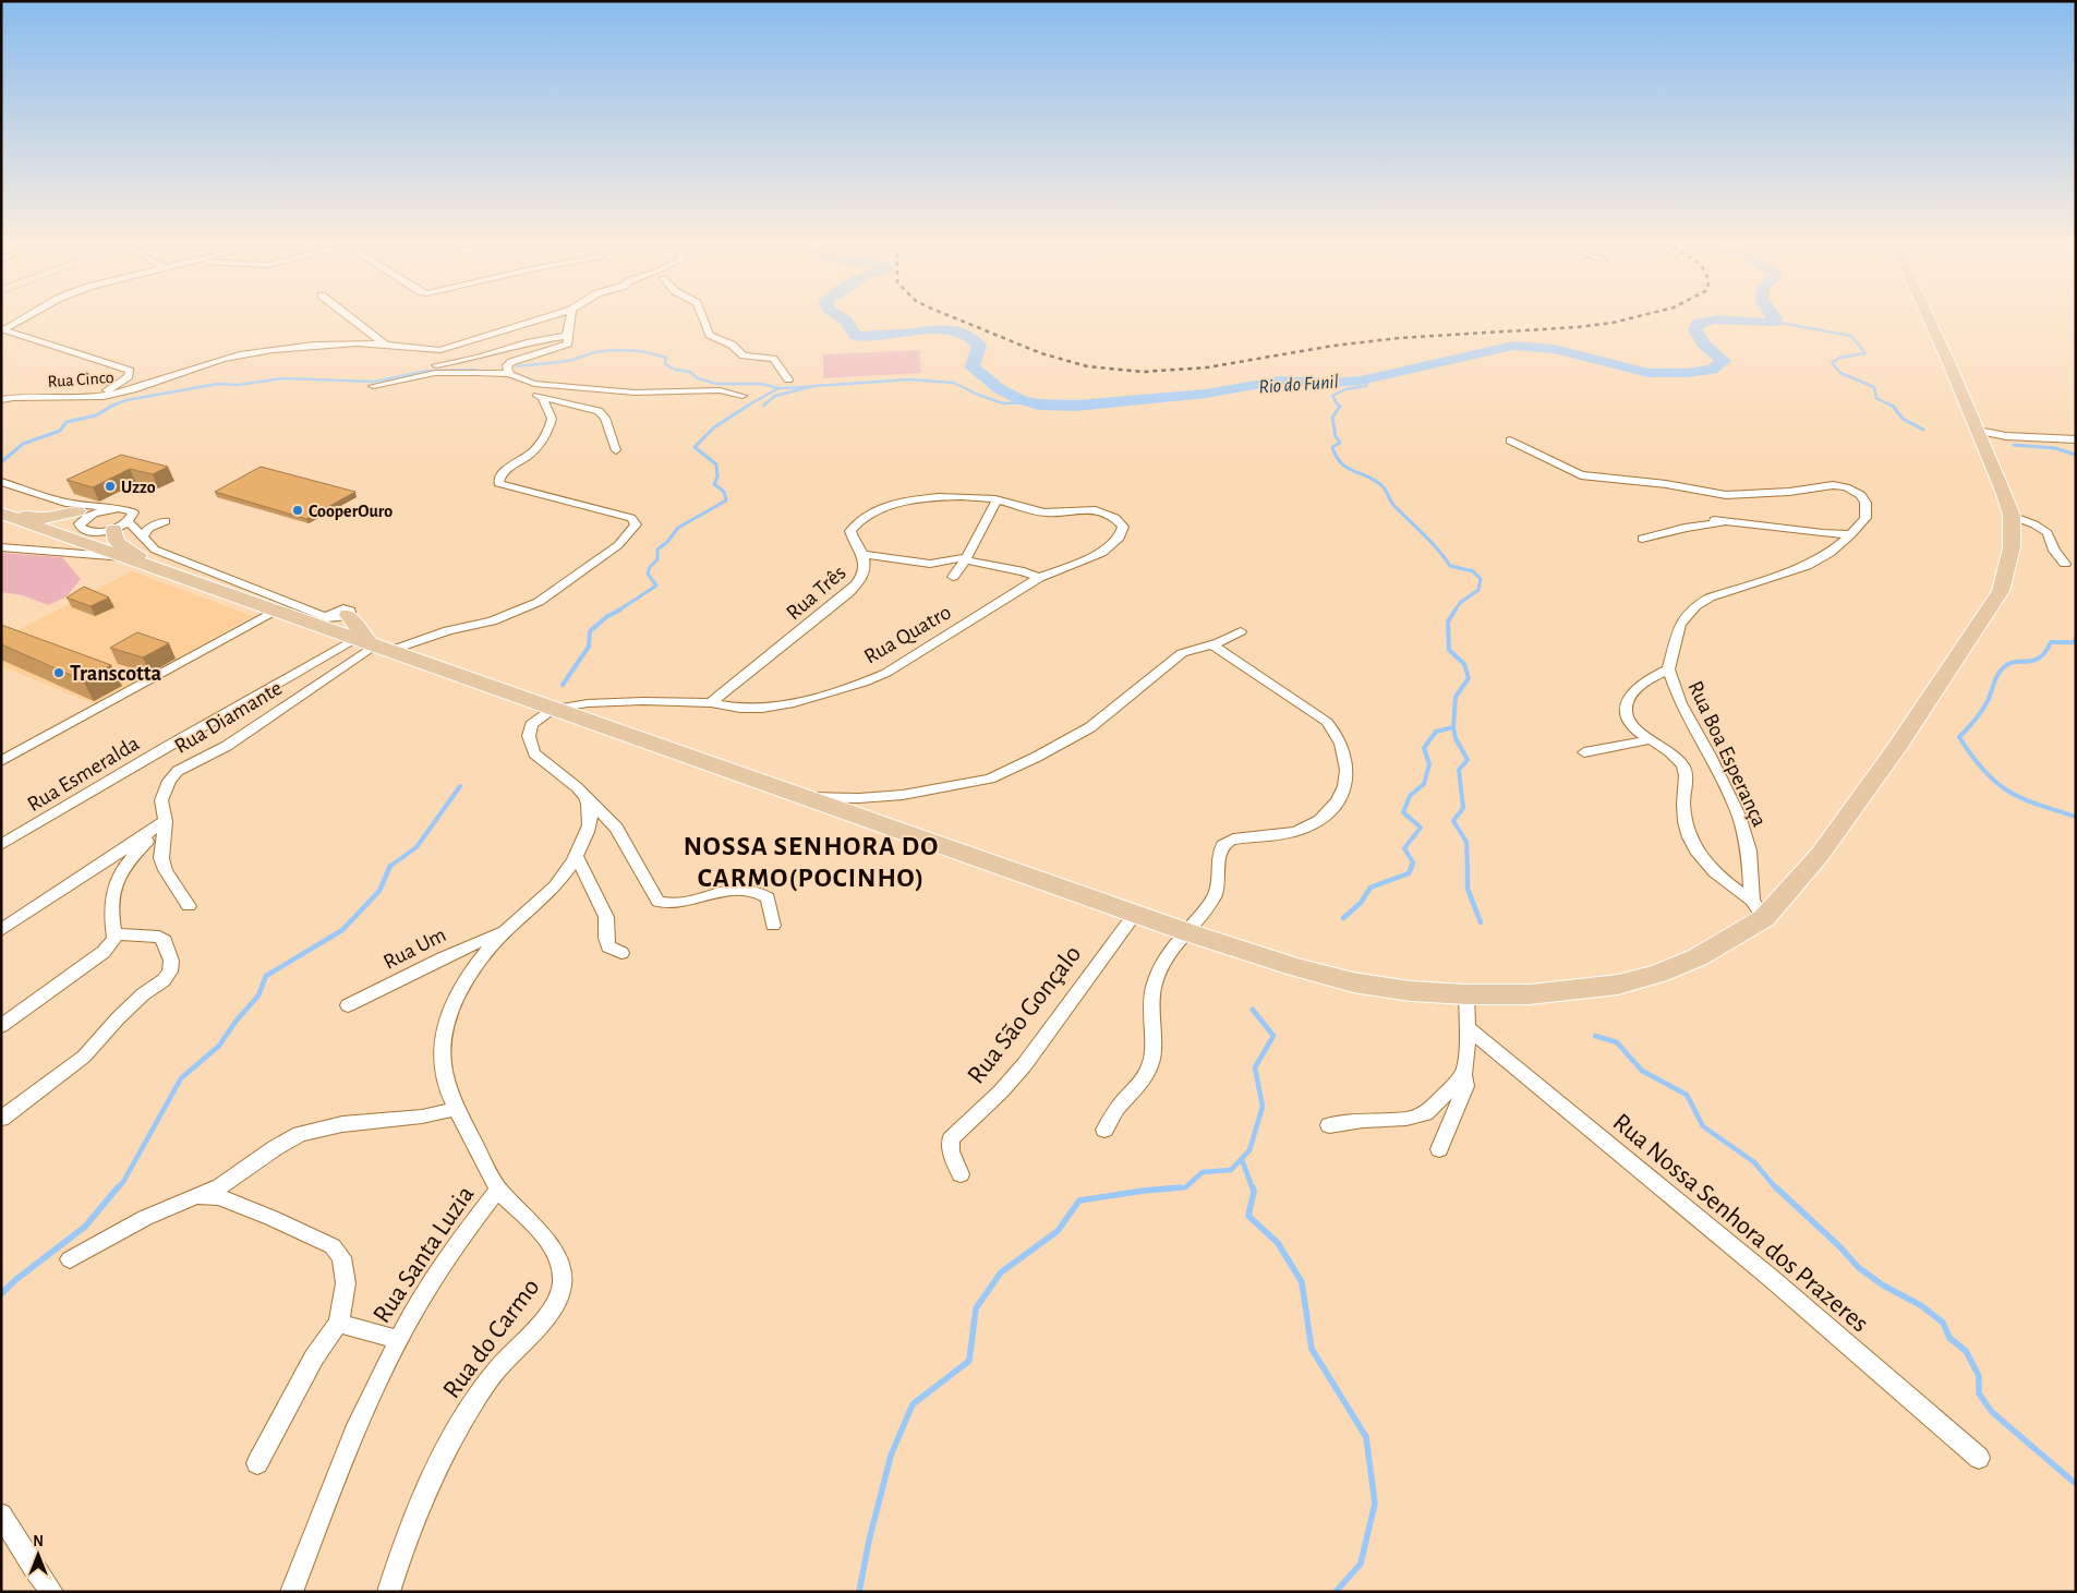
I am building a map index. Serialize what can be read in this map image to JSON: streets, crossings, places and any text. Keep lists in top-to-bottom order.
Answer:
{
  "streets": {
    "street": [
      "Rua Cinco",
      "Rua Três",
      "Rua Quatro",
      "Rua Diamante",
      "Rua Boa Esperança",
      "Rua Esmeralda",
      "Rua Um",
      "Rua São Gonçalo",
      "Rua Nossa Senhora dos Prazeres",
      "Rua Santa Luzia",
      "Rua do Carmo"
    ]
  },
  "crossings": [
    ["Rua Três", "Rua Quatro"],
    ["Rua Diamante", "Rua Esmeralda"],
    ["Rua Um", "Rua Santa Luzia"],
    ["Rua Santa Luzia", "Rua do Carmo"]
  ],
  "districts": ["NOSSA SENHORA DO CARMO(POCINHO)"],
  "water": ["Rio do Funil"],
  "places": ["Uzzo", "CooperOuro", "Transcotta"],
  "north": "top"
}
